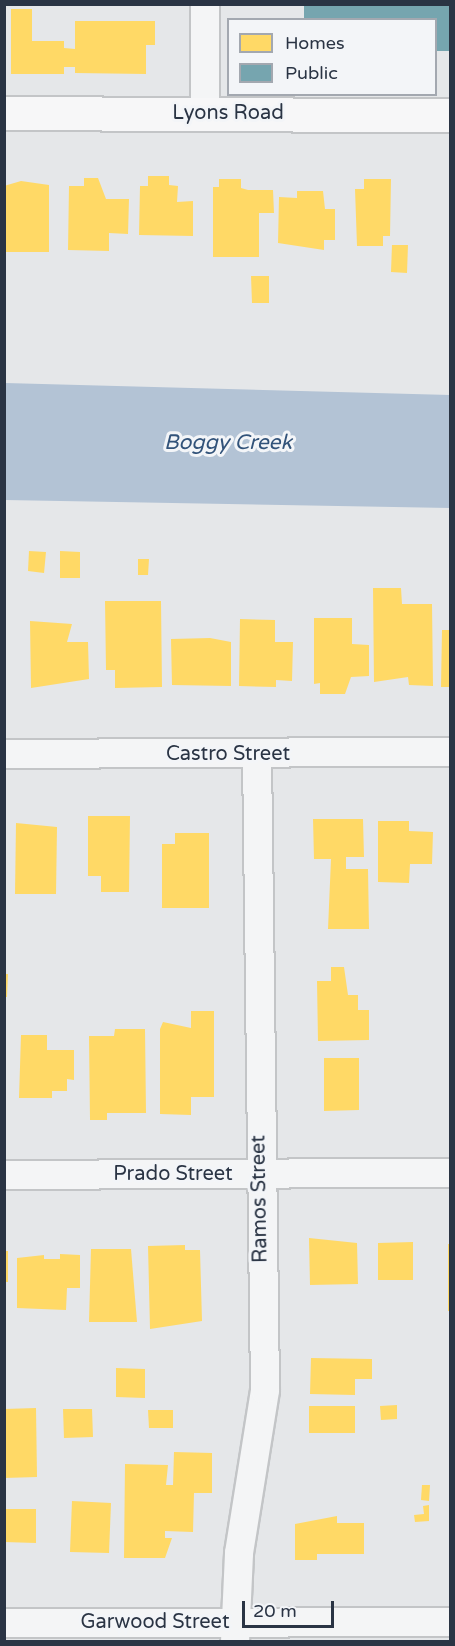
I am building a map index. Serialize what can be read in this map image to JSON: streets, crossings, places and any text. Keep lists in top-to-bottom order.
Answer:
{
  "streets": {
    "street": [
      "Lyons Road",
      "Castro Street",
      "Prado Street",
      "Ramos Street",
      "Garwood Street"
    ]
  },
  "crossings": [
    ["Castro Street", "Ramos Street"],
    ["Prado Street", "Ramos Street"],
    ["Ramos Street", "Garwood Street"]
  ],
  "water": ["Boggy Creek"],
  "legend": ["Homes", "Public"],
  "scale_bar": "20 m"
}
